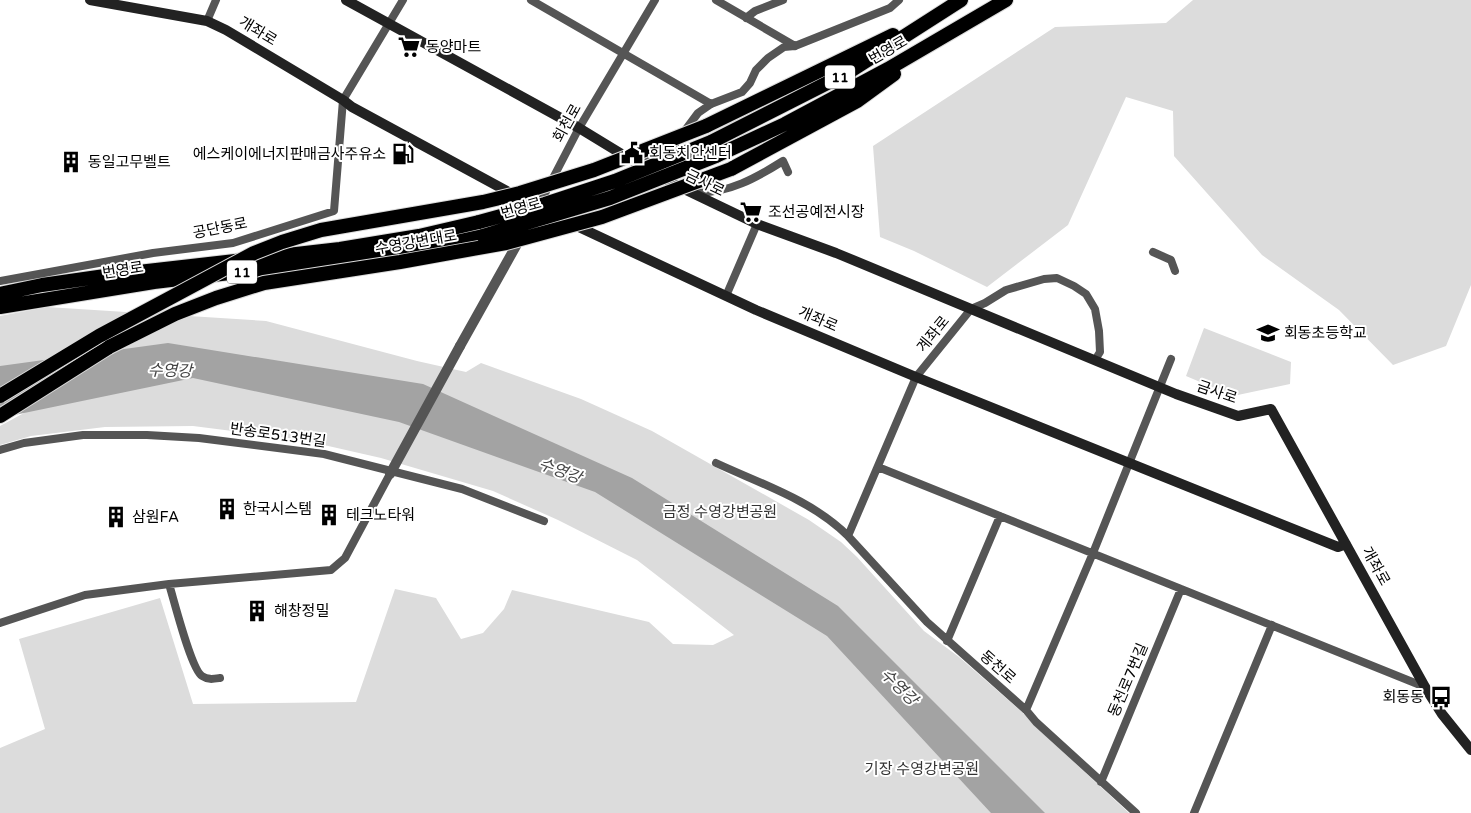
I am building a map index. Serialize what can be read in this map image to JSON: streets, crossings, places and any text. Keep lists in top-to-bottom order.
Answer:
{
  "streets": {
    "highway": ["번영로", "11", "수영강변대로"],
    "main road": ["개좌로", "금사로"],
    "street": [
      "회천로",
      "공단동로",
      "계좌로",
      "반송로513번길",
      "동천로",
      "동천로7번길"
    ]
  },
  "crossings": [
    ["개좌로", "회천로"],
    ["개좌로", "금사로"],
    ["개좌로", "공단동로"],
    ["개좌로", "계좌로"],
    ["번영로", "수영강변대로"],
    ["회천로", "금사로"],
    ["금사로", "계좌로"],
    ["동천로", "동천로7번길"]
  ],
  "water": ["수영강"],
  "parks": ["금정 수영강변공원", "기장 수영강변공원"],
  "places": {
    "supermarket": ["동양마트", "조선공예전시장"],
    "public building": ["회동치안센터"],
    "fuel station": ["에스케이에너지판매금사주유소"],
    "building": [
      "동일고무벨트",
      "한국시스템",
      "테크노타워",
      "삼원FA",
      "해창정밀"
    ],
    "school or university": ["회동초등학교"],
    "bus stop": ["회동동"]
  }
}
